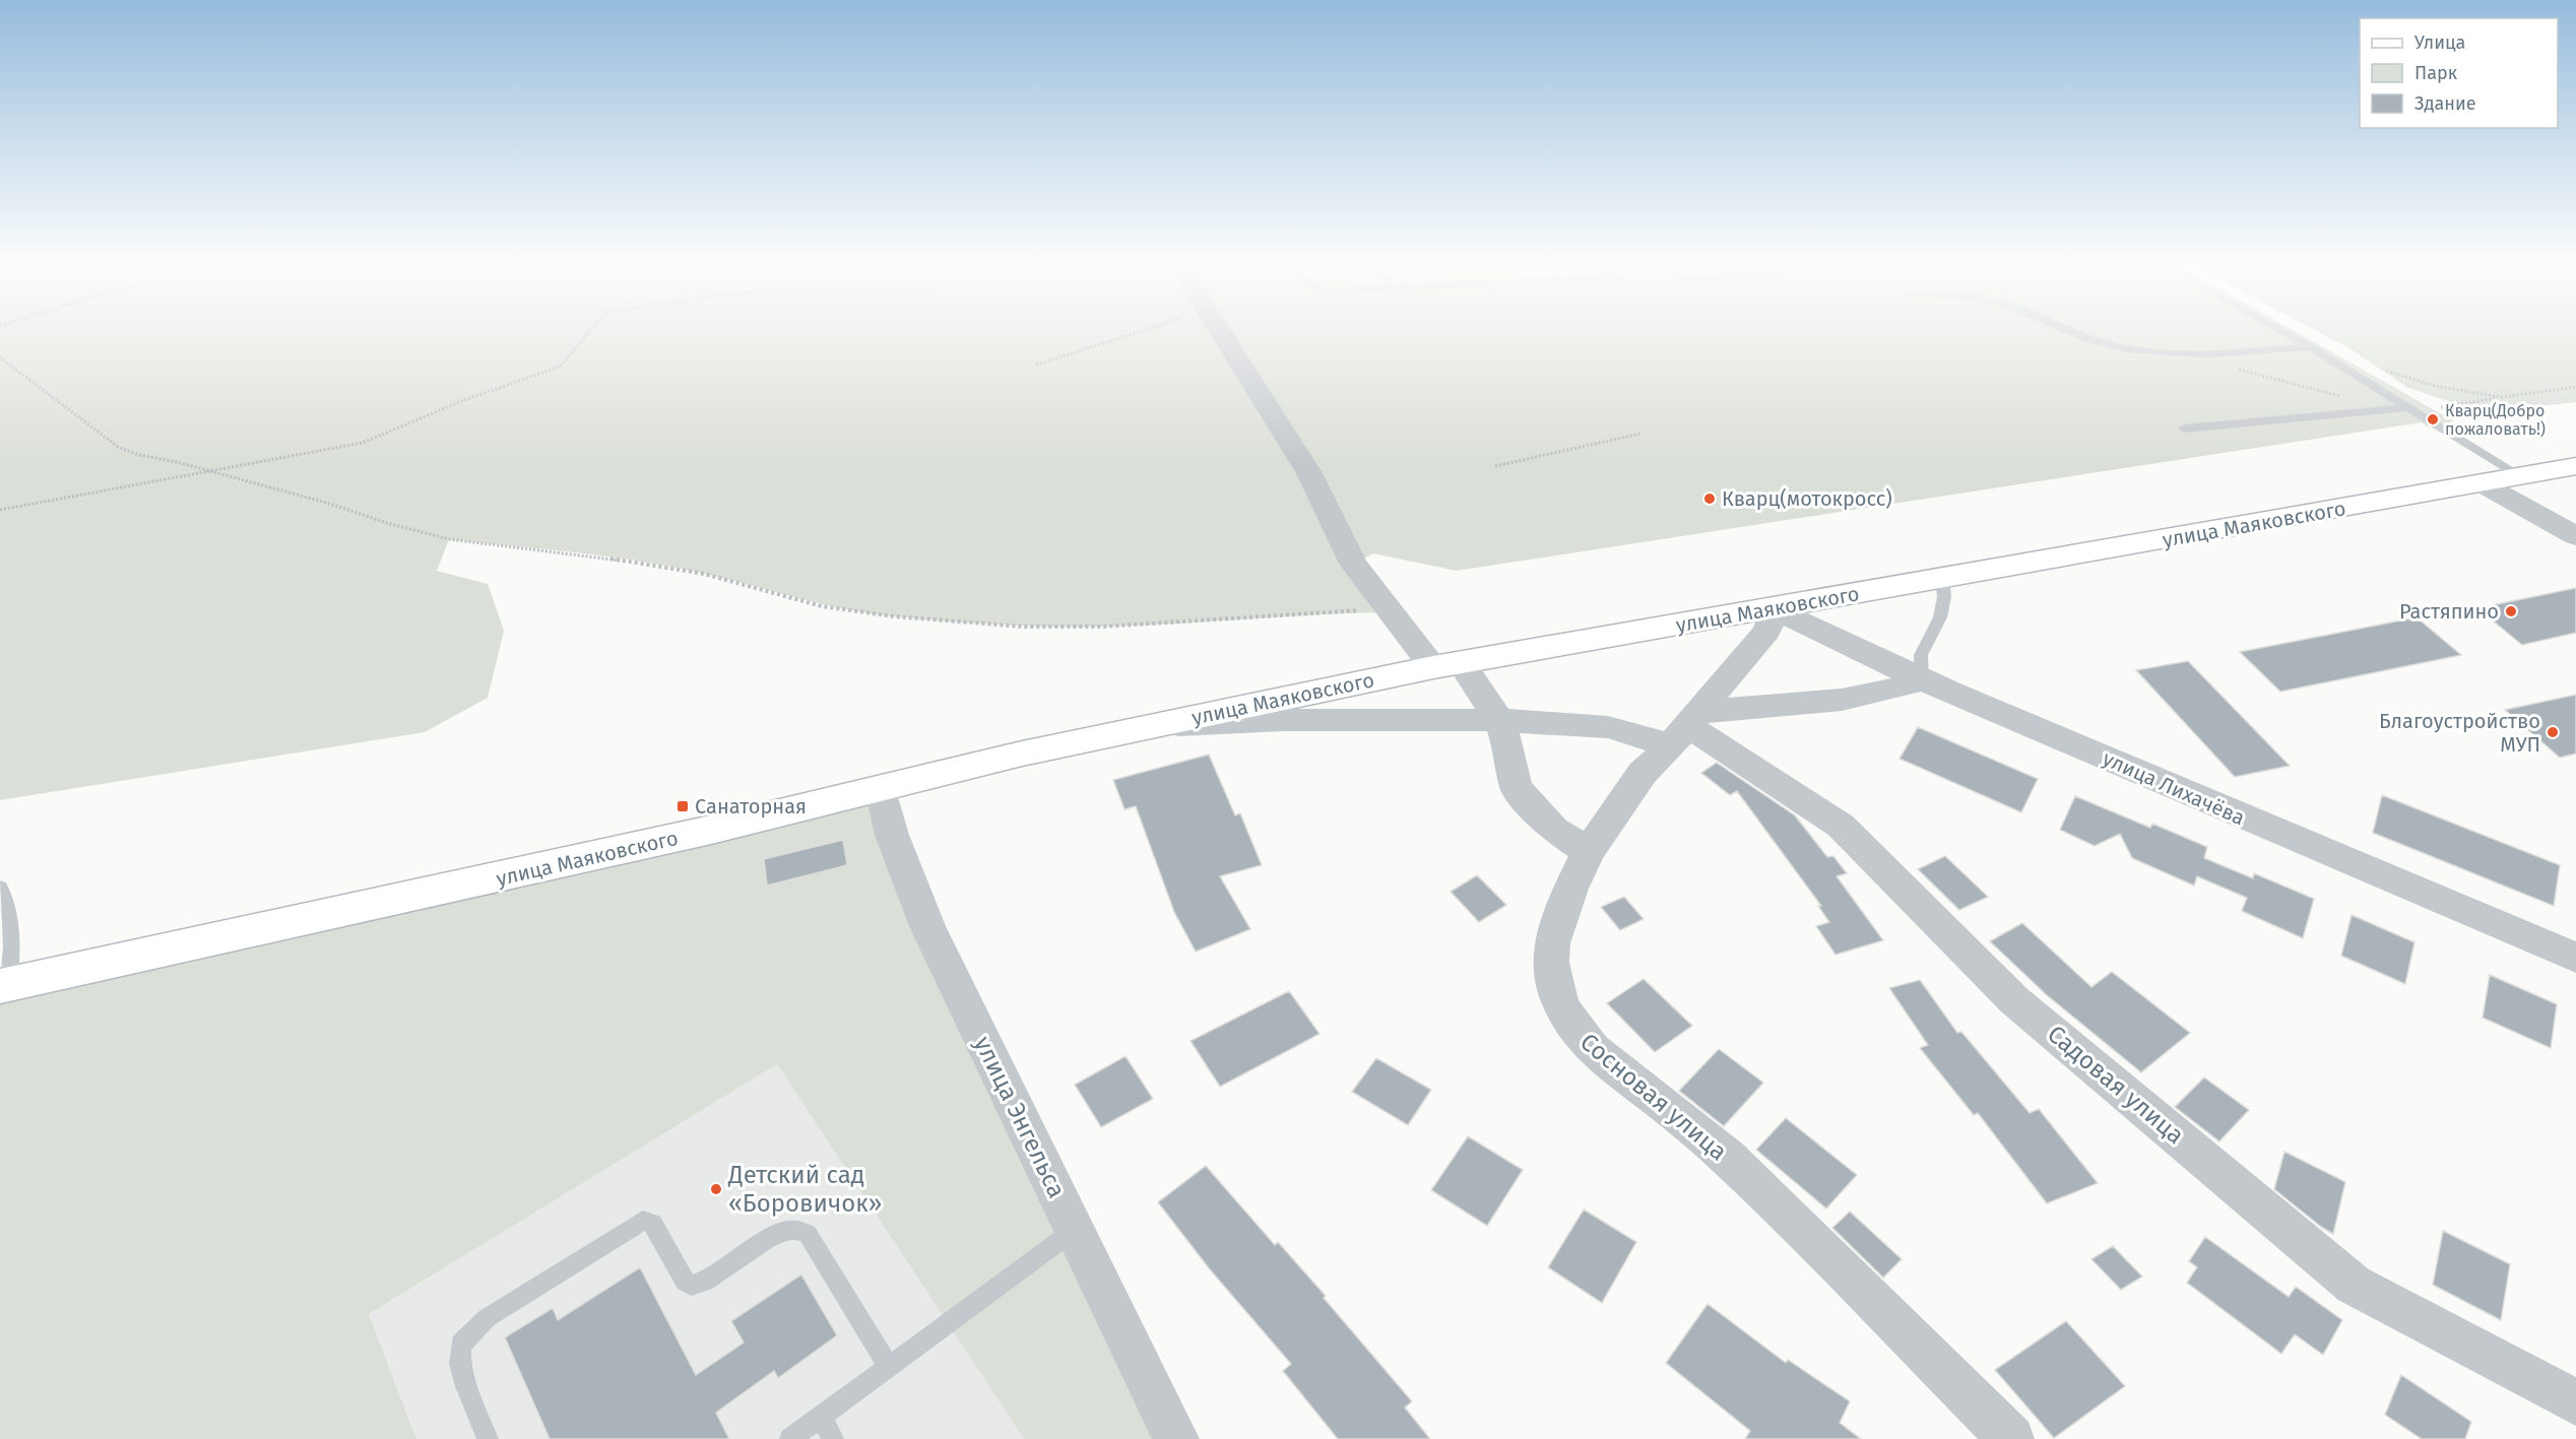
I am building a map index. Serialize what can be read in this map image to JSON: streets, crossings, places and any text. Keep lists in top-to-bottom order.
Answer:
{
  "streets": {
    "main road": ["улица Маяковского"],
    "street": [
      "улица Лихачёва",
      "Садовая улица",
      "Сосновая улица",
      "улица Энгельса"
    ]
  },
  "crossings": [
    ["улица Маяковского", "улица Лихачёва"],
    ["улица Маяковского", "Сосновая улица"],
    ["улица Маяковского", "улица Энгельса"],
    ["улица Лихачёва", "Сосновая улица"],
    ["Садовая улица", "Сосновая улица"]
  ],
  "places": {
    "other": [
      "Кварц(Добро пожаловать!)",
      "Кварц(мотокросс)",
      "Растяпино",
      "Благоустройство МУП",
      "Детский сад «Боровичок»"
    ],
    "transit": ["Санаторная"]
  },
  "legend": ["Улица", "Парк", "Здание"]
}
